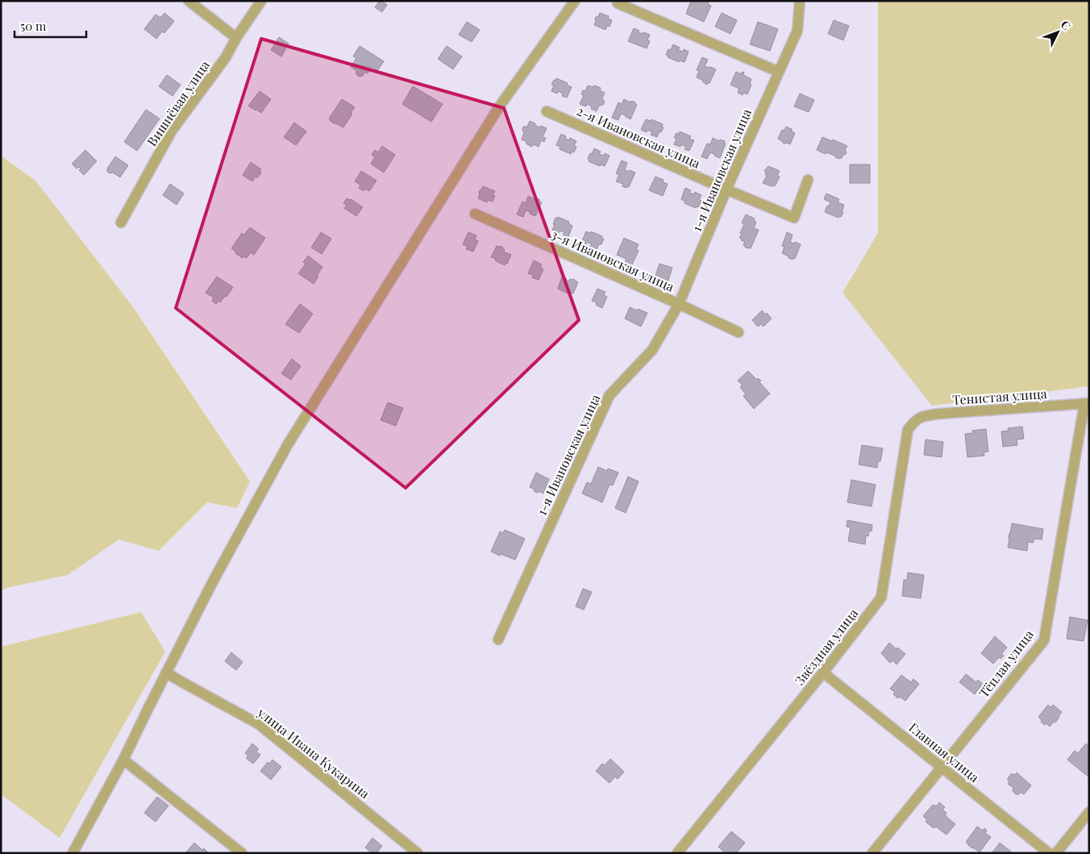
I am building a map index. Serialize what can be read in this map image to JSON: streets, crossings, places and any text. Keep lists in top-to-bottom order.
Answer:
{
  "streets": {
    "street": [
      "Вишнёвая улица",
      "2-я Ивановская улица",
      "1-я Ивановская улица",
      "3-я Ивановская улица",
      "Тенистая улица",
      "Звёздная улица",
      "Тёплая улица",
      "Главная улица",
      "улица Ивана Кукарина"
    ]
  },
  "crossings": [
    ["2-я Ивановская улица", "1-я Ивановская улица"],
    ["1-я Ивановская улица", "3-я Ивановская улица"],
    ["Тенистая улица", "Звёздная улица"],
    ["Тенистая улица", "Тёплая улица"],
    ["Звёздная улица", "Главная улица"],
    ["Тёплая улица", "Главная улица"]
  ],
  "scale_bar": "50 m",
  "north": "top right"
}
